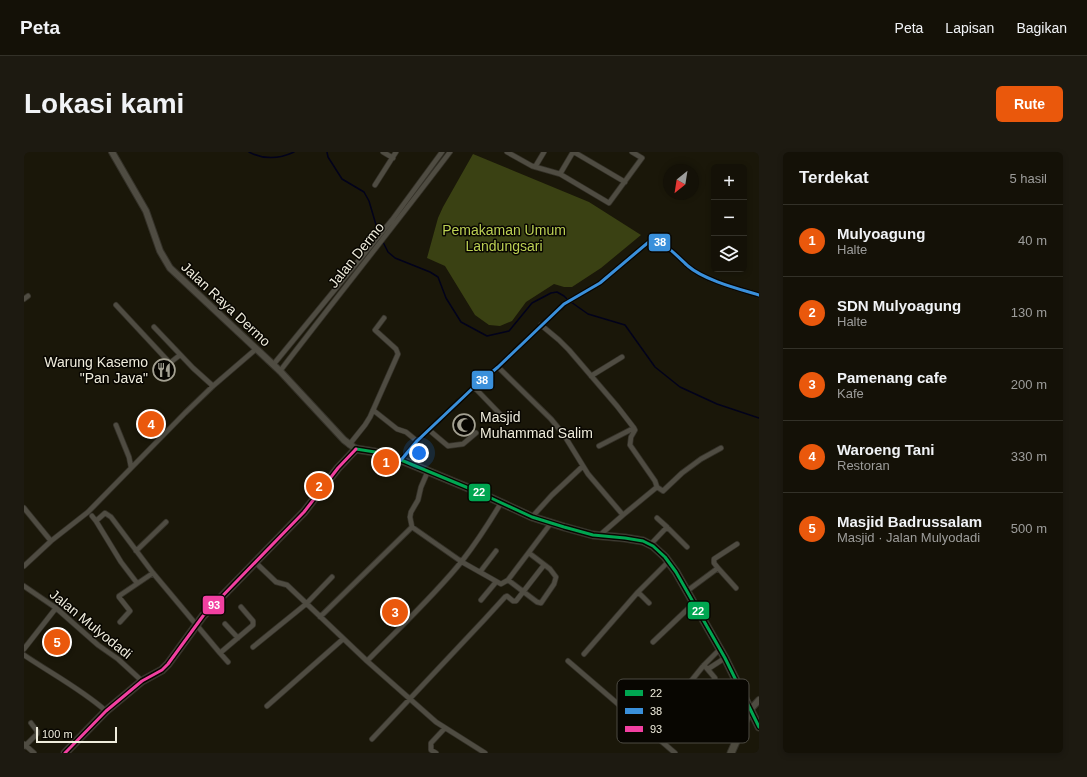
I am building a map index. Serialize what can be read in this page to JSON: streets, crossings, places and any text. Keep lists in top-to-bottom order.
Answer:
{
  "streets": {
    "street": ["Jalan Dermo", "Jalan Raya Dermo", "Jalan Mulyodadi"]
  },
  "crossings": [
    ["Jalan Dermo", "Jalan Raya Dermo"]
  ],
  "parks": ["Pemakaman Umum Landungsari"],
  "places": {
    "restaurant": ["Warung Kasemo \"Pan Java\""],
    "mosque": ["Masjid Muhammad Salim"]
  },
  "lines": ["transit line 38", "transit line 22", "transit line 93"],
  "legend": ["22", "38", "93"],
  "scale_bar": "100 m",
  "north": "bottom left",
  "page": {
    "header": "Peta",
    "nav": ["Peta", "Lapisan", "Bagikan"],
    "buttons": "Rute",
    "title": "Lokasi kami",
    "heading": ["Terdekat", "5 hasil"],
    "map_buttons": ["+", "−"],
    "list": [
      {
        "mark": "1",
        "name": "Mulyoagung",
        "note": "Halte",
        "value": "40 m"
      },
      {
        "mark": "2",
        "name": "SDN Mulyoagung",
        "note": "Halte",
        "value": "130 m"
      },
      {
        "mark": "3",
        "name": "Pamenang cafe",
        "note": "Kafe",
        "value": "200 m"
      },
      {
        "mark": "4",
        "name": "Waroeng Tani",
        "note": "Restoran",
        "value": "330 m"
      },
      {
        "mark": "5",
        "name": "Masjid Badrussalam",
        "note": "Masjid · Jalan Mulyodadi",
        "value": "500 m"
      }
    ],
    "pins": [
      "4",
      "1",
      "2",
      "3",
      "5"
    ],
    "scale": "100 m"
  }
}
